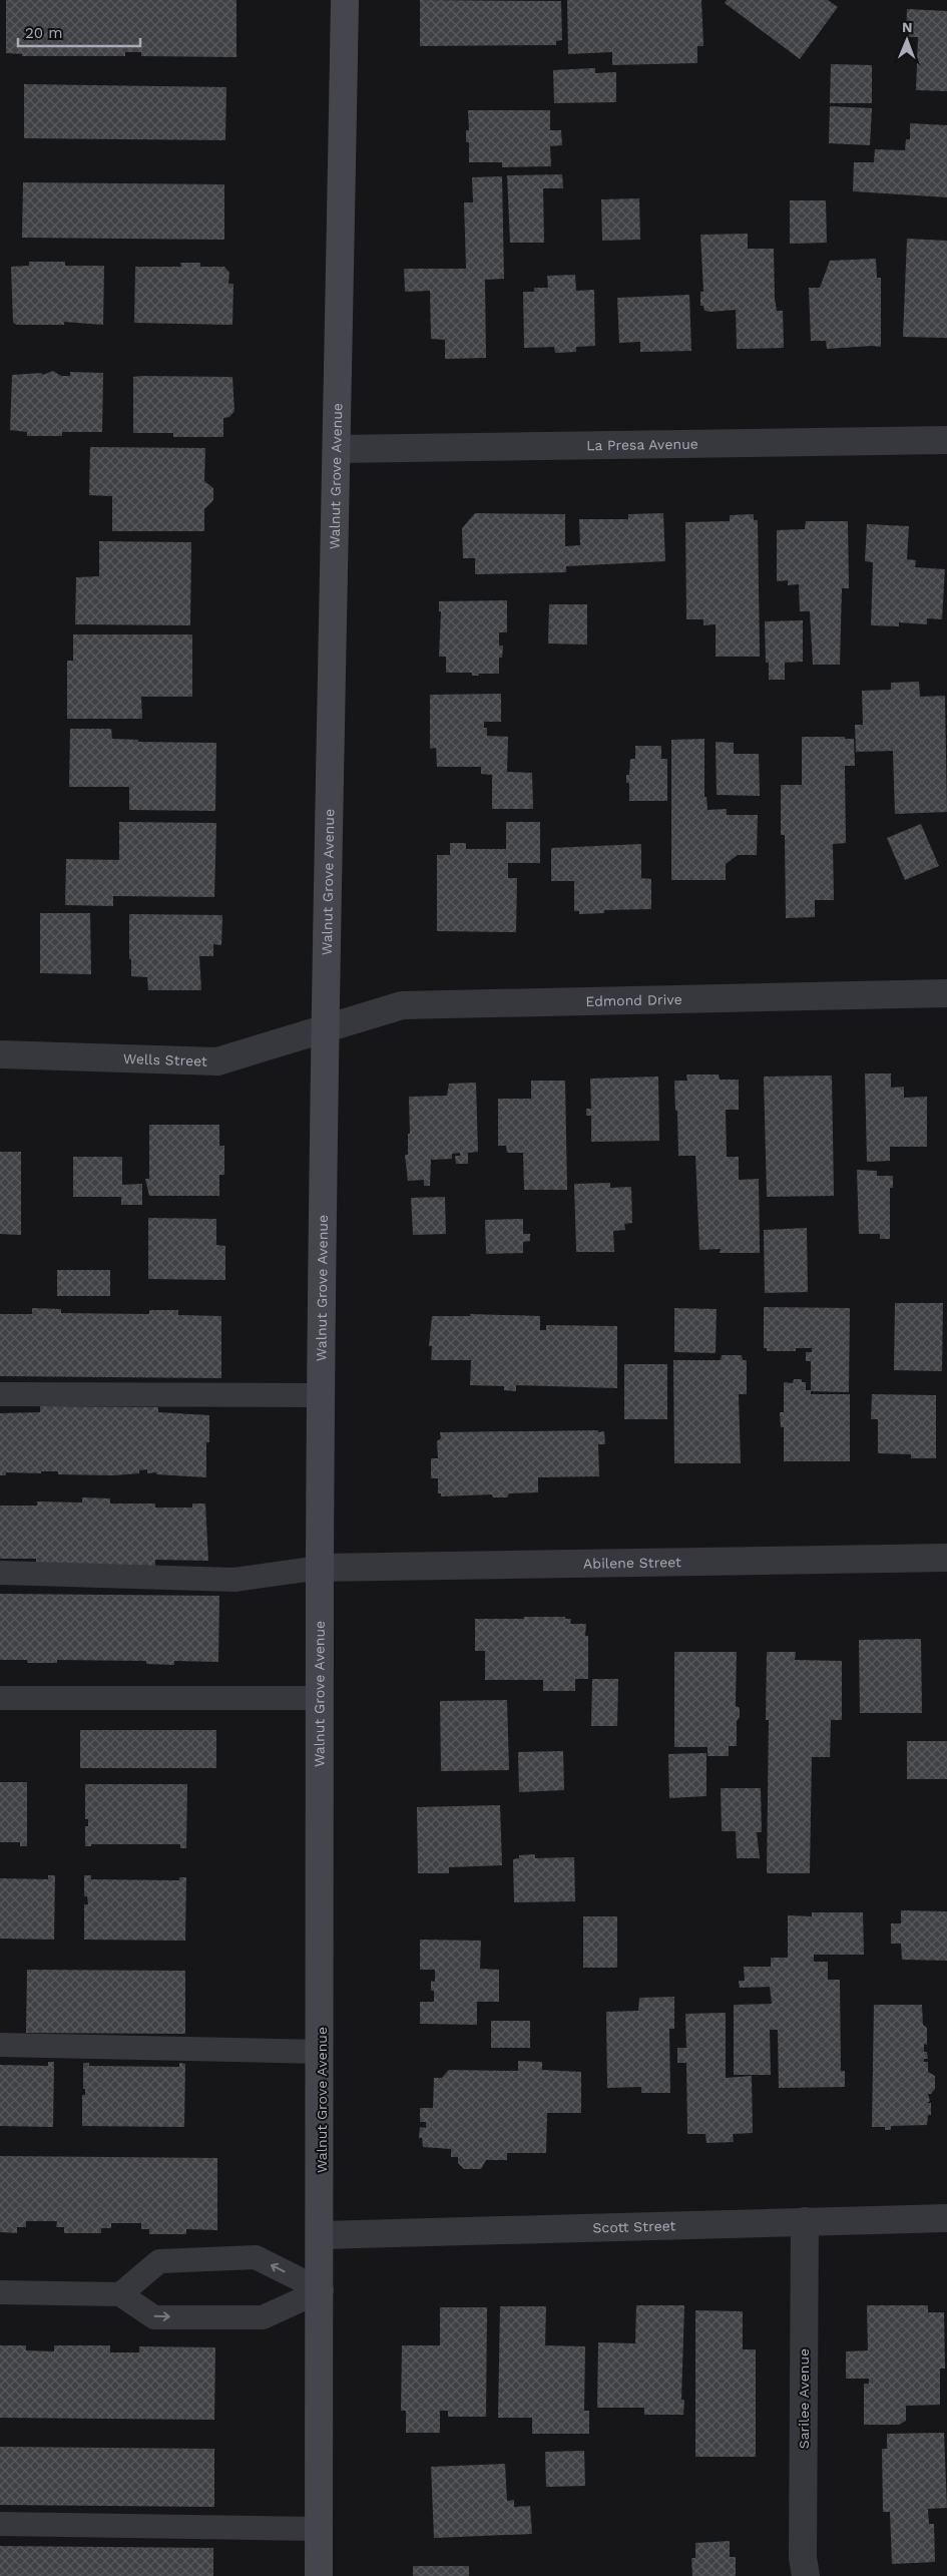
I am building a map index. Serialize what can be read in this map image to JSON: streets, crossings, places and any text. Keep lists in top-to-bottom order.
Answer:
{
  "streets": {
    "main road": ["Walnut Grove Avenue"],
    "street": [
      "La Presa Avenue",
      "Edmond Drive",
      "Wells Street",
      "Abilene Street",
      "Scott Street",
      "Sarilee Avenue"
    ]
  },
  "crossings": [
    ["La Presa Avenue", "Walnut Grove Avenue"],
    ["Walnut Grove Avenue", "Edmond Drive"],
    ["Walnut Grove Avenue", "Wells Street"],
    ["Walnut Grove Avenue", "Abilene Street"],
    ["Walnut Grove Avenue", "Scott Street"],
    ["Edmond Drive", "Wells Street"],
    ["Scott Street", "Sarilee Avenue"]
  ],
  "scale_bar": "20 m",
  "north": "top"
}
